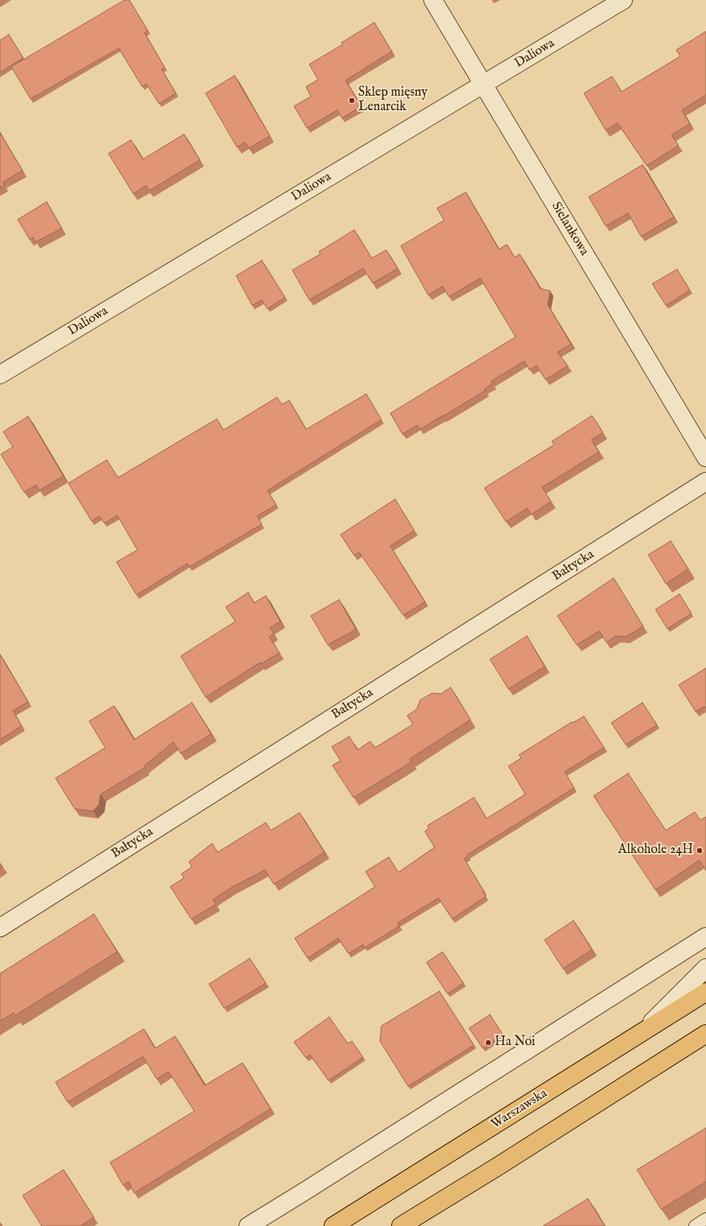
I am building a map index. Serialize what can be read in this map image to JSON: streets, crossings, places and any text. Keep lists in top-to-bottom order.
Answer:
{
  "streets": {
    "main road": ["Warszawska"],
    "street": ["Daliowa", "Sielankowa", "Bałtycka"]
  },
  "crossings": [
    ["Daliowa", "Sielankowa"]
  ],
  "places": ["Sklep mięsny Lenarcik", "Alkohole 24H", "Ha Noi"]
}
